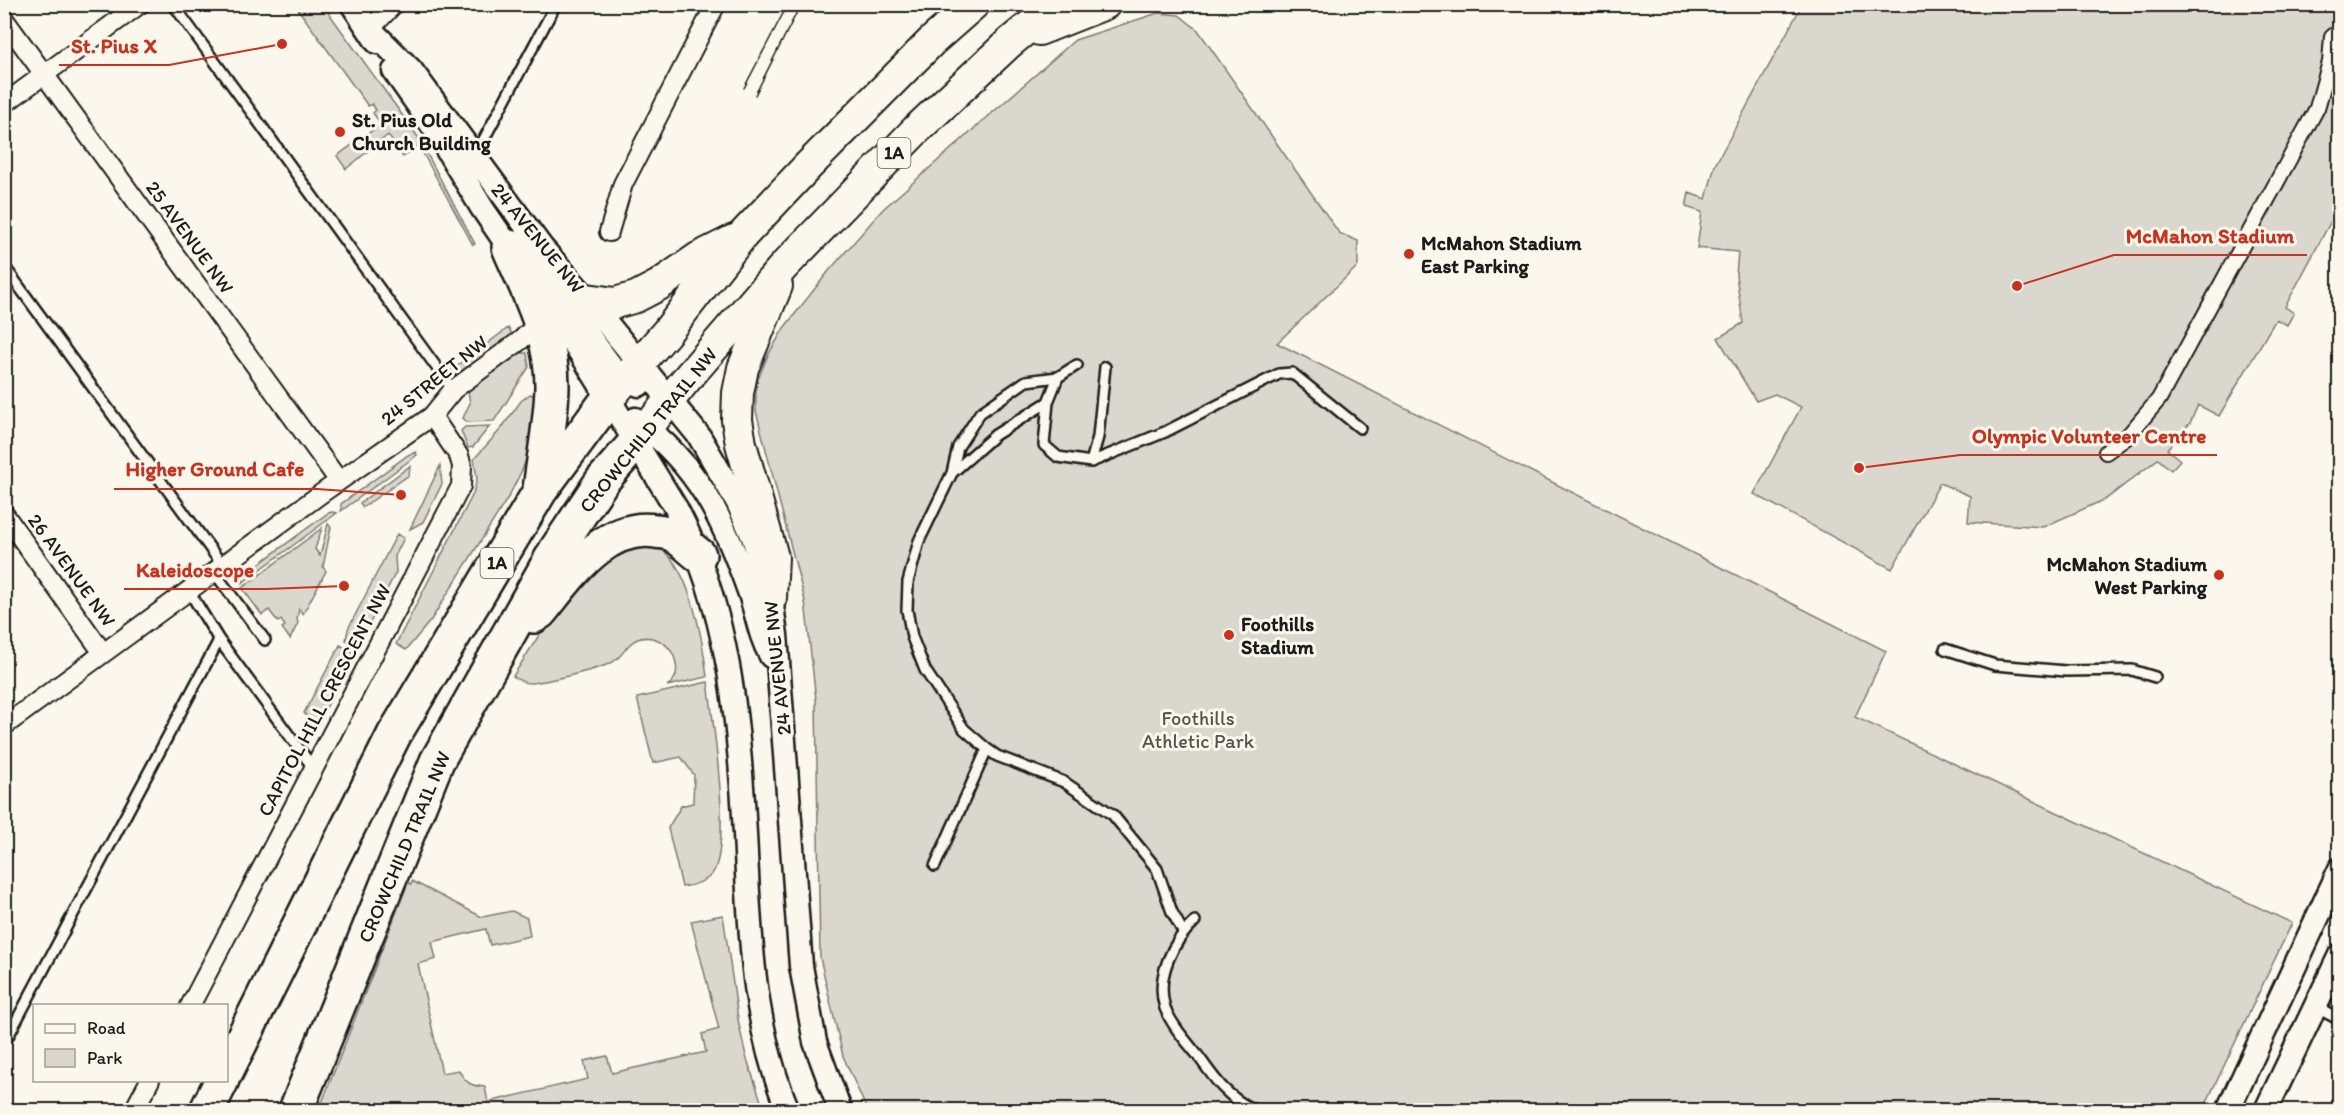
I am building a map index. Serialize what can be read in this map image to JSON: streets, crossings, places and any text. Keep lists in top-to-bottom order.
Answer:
{
  "streets": {
    "highway": ["1A", "CROWCHILD TRAIL NW"],
    "street": [
      "25 AVENUE NW",
      "24 AVENUE NW",
      "24 STREET NW",
      "26 AVENUE NW",
      "CAPITOL HILL CRESCENT NW"
    ]
  },
  "crossings": [
    ["1A", "24 AVENUE NW"],
    ["25 AVENUE NW", "24 STREET NW"],
    ["24 AVENUE NW", "CROWCHILD TRAIL NW"],
    ["24 STREET NW", "26 AVENUE NW"],
    ["24 STREET NW", "CAPITOL HILL CRESCENT NW"]
  ],
  "parks": ["Foothills Athletic Park"],
  "places": [
    "St. Pius X",
    "St. Pius Old Church Building",
    "McMahon Stadium East Parking",
    "McMahon Stadium",
    "Olympic Volunteer Centre",
    "Higher Ground Cafe",
    "McMahon Stadium West Parking",
    "Kaleidoscope",
    "Foothills Stadium"
  ],
  "legend": ["Road", "Park"]
}
